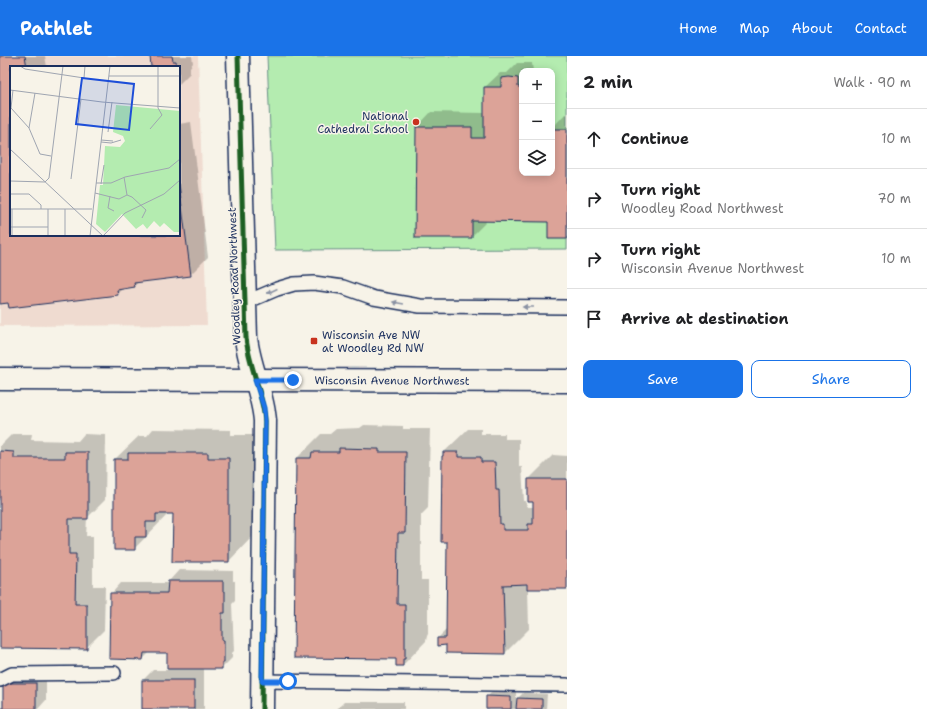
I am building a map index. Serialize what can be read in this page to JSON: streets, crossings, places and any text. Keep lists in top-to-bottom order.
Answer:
{
  "streets": {
    "street": ["Woodley Road Northwest", "Wisconsin Avenue Northwest"]
  },
  "crossings": [
    ["Woodley Road Northwest", "Wisconsin Avenue Northwest"]
  ],
  "places": {
    "other": ["National Cathedral School"],
    "transit": ["Wisconsin Ave NW at Woodley Rd NW"]
  },
  "page": {
    "header": "Pathlet",
    "nav": [
      "Home",
      "Map",
      "About",
      "Contact"
    ],
    "heading": ["2 min", "Walk · 90 m"],
    "map_buttons": ["+", "−"],
    "list": [
      ["Continue", "10 m"],
      ["Turn right", "Woodley Road Northwest", "70 m"],
      ["Turn right", "Wisconsin Avenue Northwest", "10 m"],
      "Arrive at destination"
    ],
    "buttons": ["Save", "Share"]
  }
}
